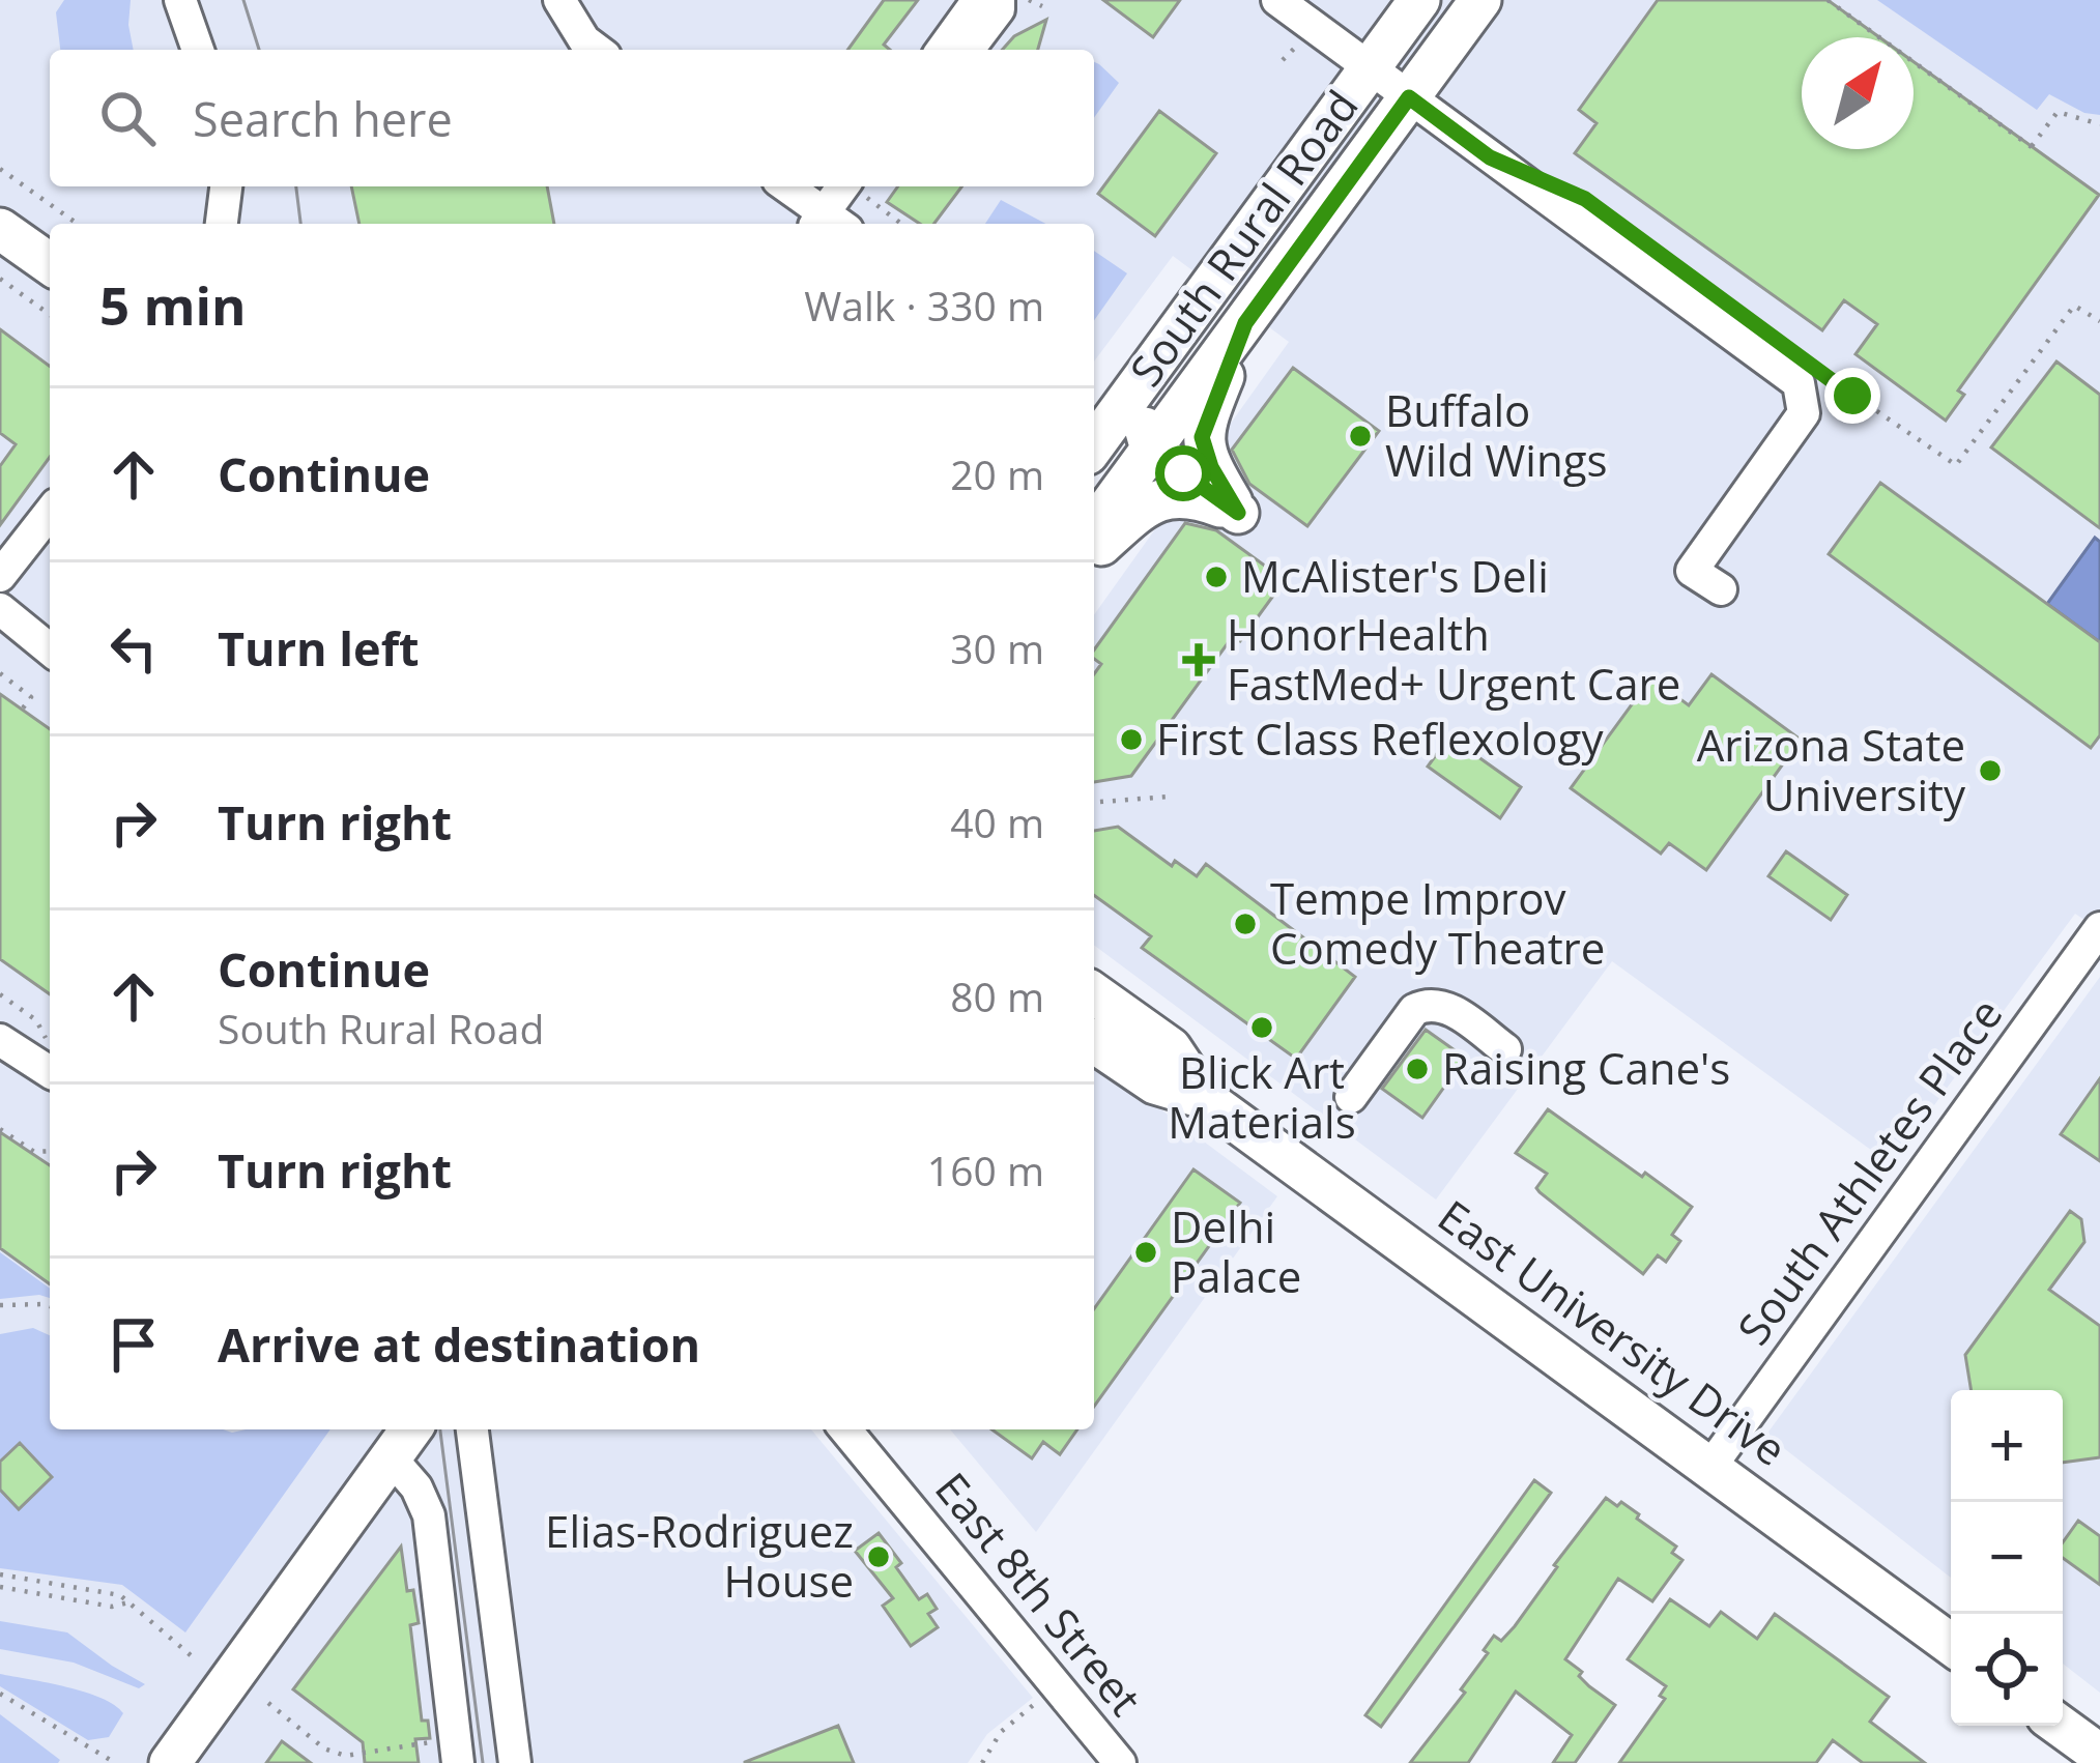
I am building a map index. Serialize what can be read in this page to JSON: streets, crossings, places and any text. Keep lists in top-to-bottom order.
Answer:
{
  "streets": {
    "main road": ["South Rural Road", "East University Drive"],
    "street": ["South Athletes Place", "East 8th Street"]
  },
  "crossings": [
    ["South Athletes Place", "East University Drive"]
  ],
  "places": {
    "other": [
      "Buffalo Wild Wings",
      "McAlister's Deli",
      "First Class Reflexology",
      "Arizona State University",
      "Tempe Improv Comedy Theatre",
      "Blick Art Materials",
      "Raising Cane's",
      "Delhi Palace",
      "Elias-Rodriguez House"
    ],
    "health": ["HonorHealth FastMed+ Urgent Care"]
  },
  "north": "top right",
  "page": {
    "search": "Search here",
    "heading": ["5 min", "Walk · 330 m"],
    "list": [
      ["Continue", "20 m"],
      ["Turn left", "30 m"],
      ["Turn right", "40 m"],
      ["Continue", "South Rural Road", "80 m"],
      ["Turn right", "160 m"],
      "Arrive at destination"
    ],
    "map_buttons": ["+", "−"]
  }
}
